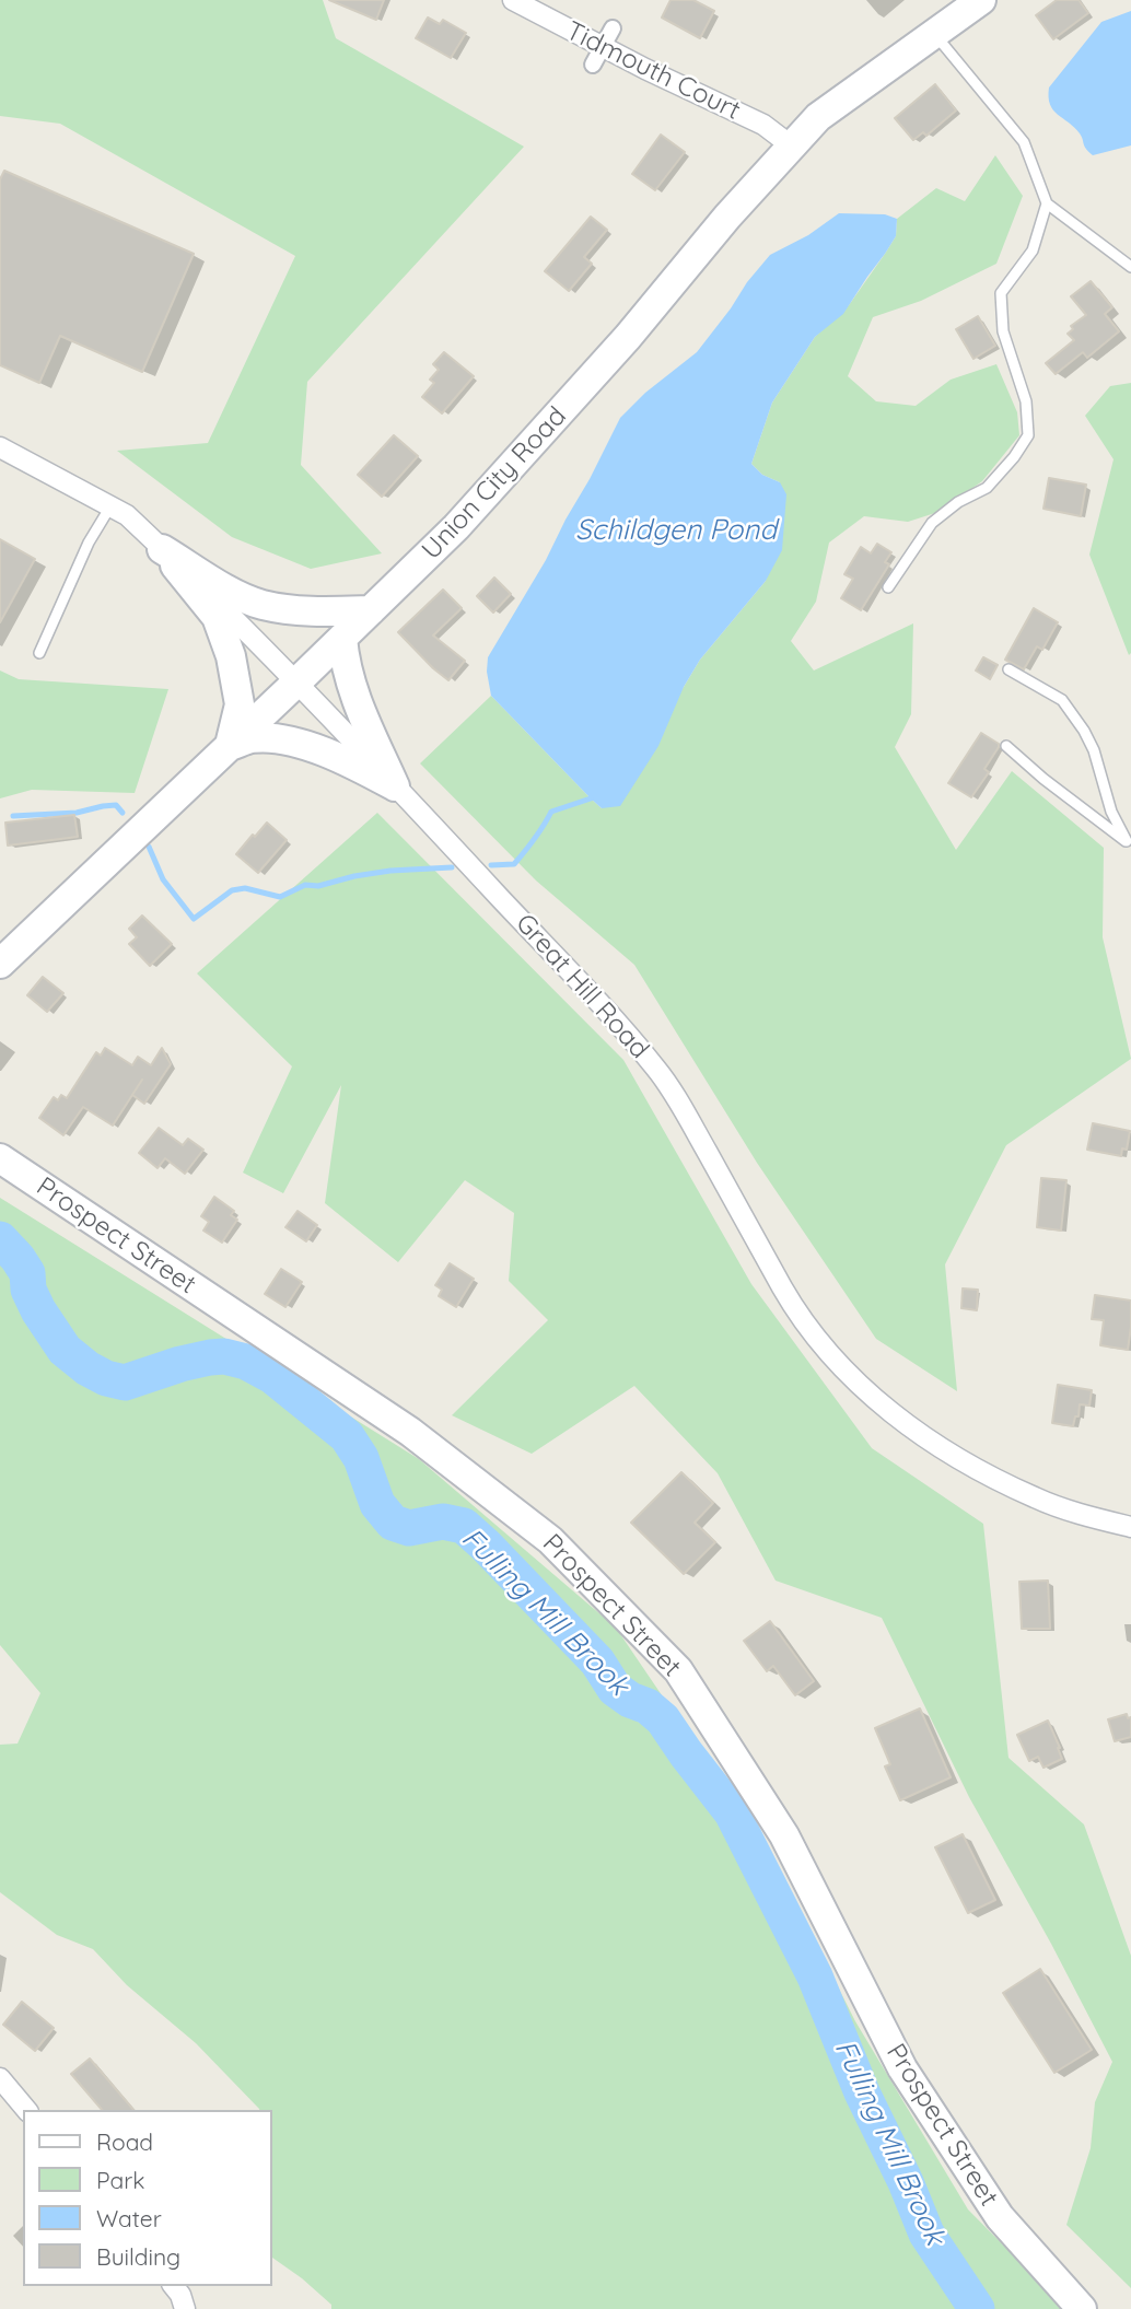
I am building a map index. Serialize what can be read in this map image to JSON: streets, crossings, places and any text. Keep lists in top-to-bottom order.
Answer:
{
  "streets": {
    "main road": ["Union City Road", "Prospect Street"],
    "street": ["Tidmouth Court", "Great Hill Road"]
  },
  "crossings": [
    ["Tidmouth Court", "Union City Road"],
    ["Union City Road", "Great Hill Road"]
  ],
  "water": ["Schildgen Pond", "Fulling Mill Brook"],
  "legend": [
    "Road",
    "Park",
    "Water",
    "Building"
  ]
}
